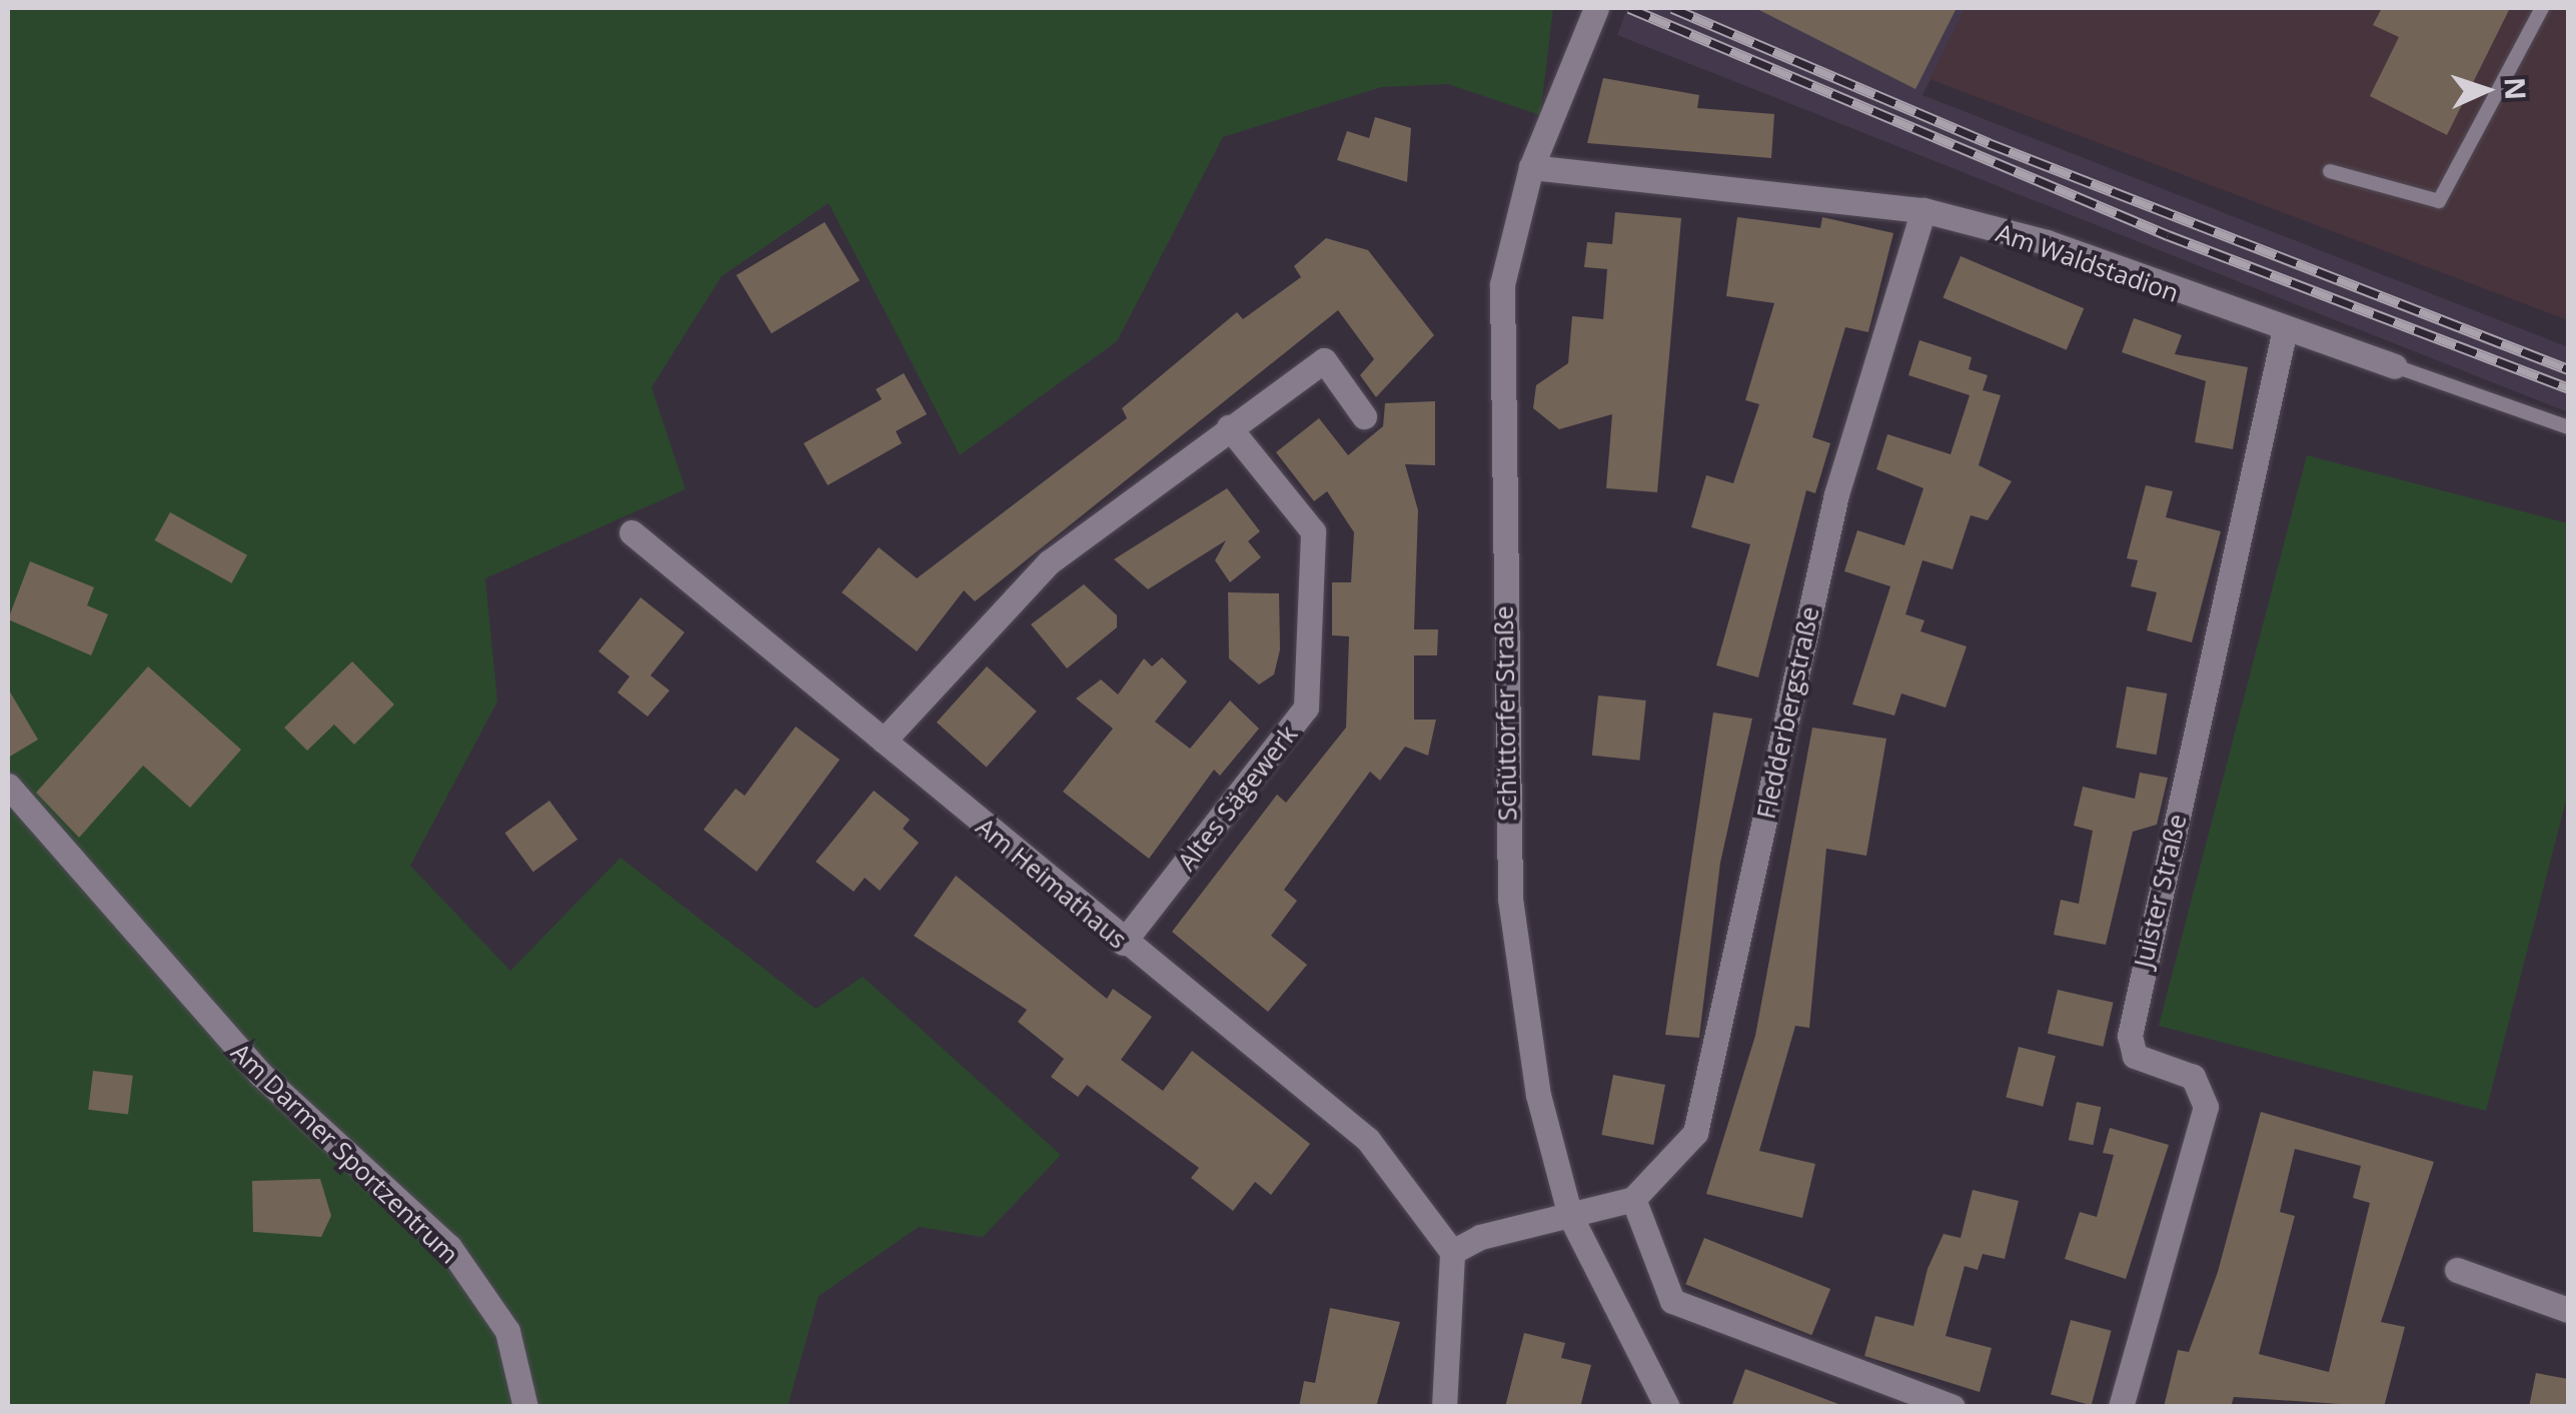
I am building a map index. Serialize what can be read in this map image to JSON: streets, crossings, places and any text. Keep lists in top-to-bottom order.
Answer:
{
  "streets": {
    "street": [
      "Am Waldstadion",
      "Fledderbergstraße",
      "Schüttorfer Straße",
      "Altes Sägewerk",
      "Am Heimathaus",
      "Juister Straße",
      "Am Darmer Sportzentrum"
    ]
  },
  "crossings": [
    ["Am Waldstadion", "Fledderbergstraße"],
    ["Am Waldstadion", "Schüttorfer Straße"],
    ["Am Waldstadion", "Juister Straße"],
    ["Altes Sägewerk", "Am Heimathaus"]
  ],
  "north": "right"
}
